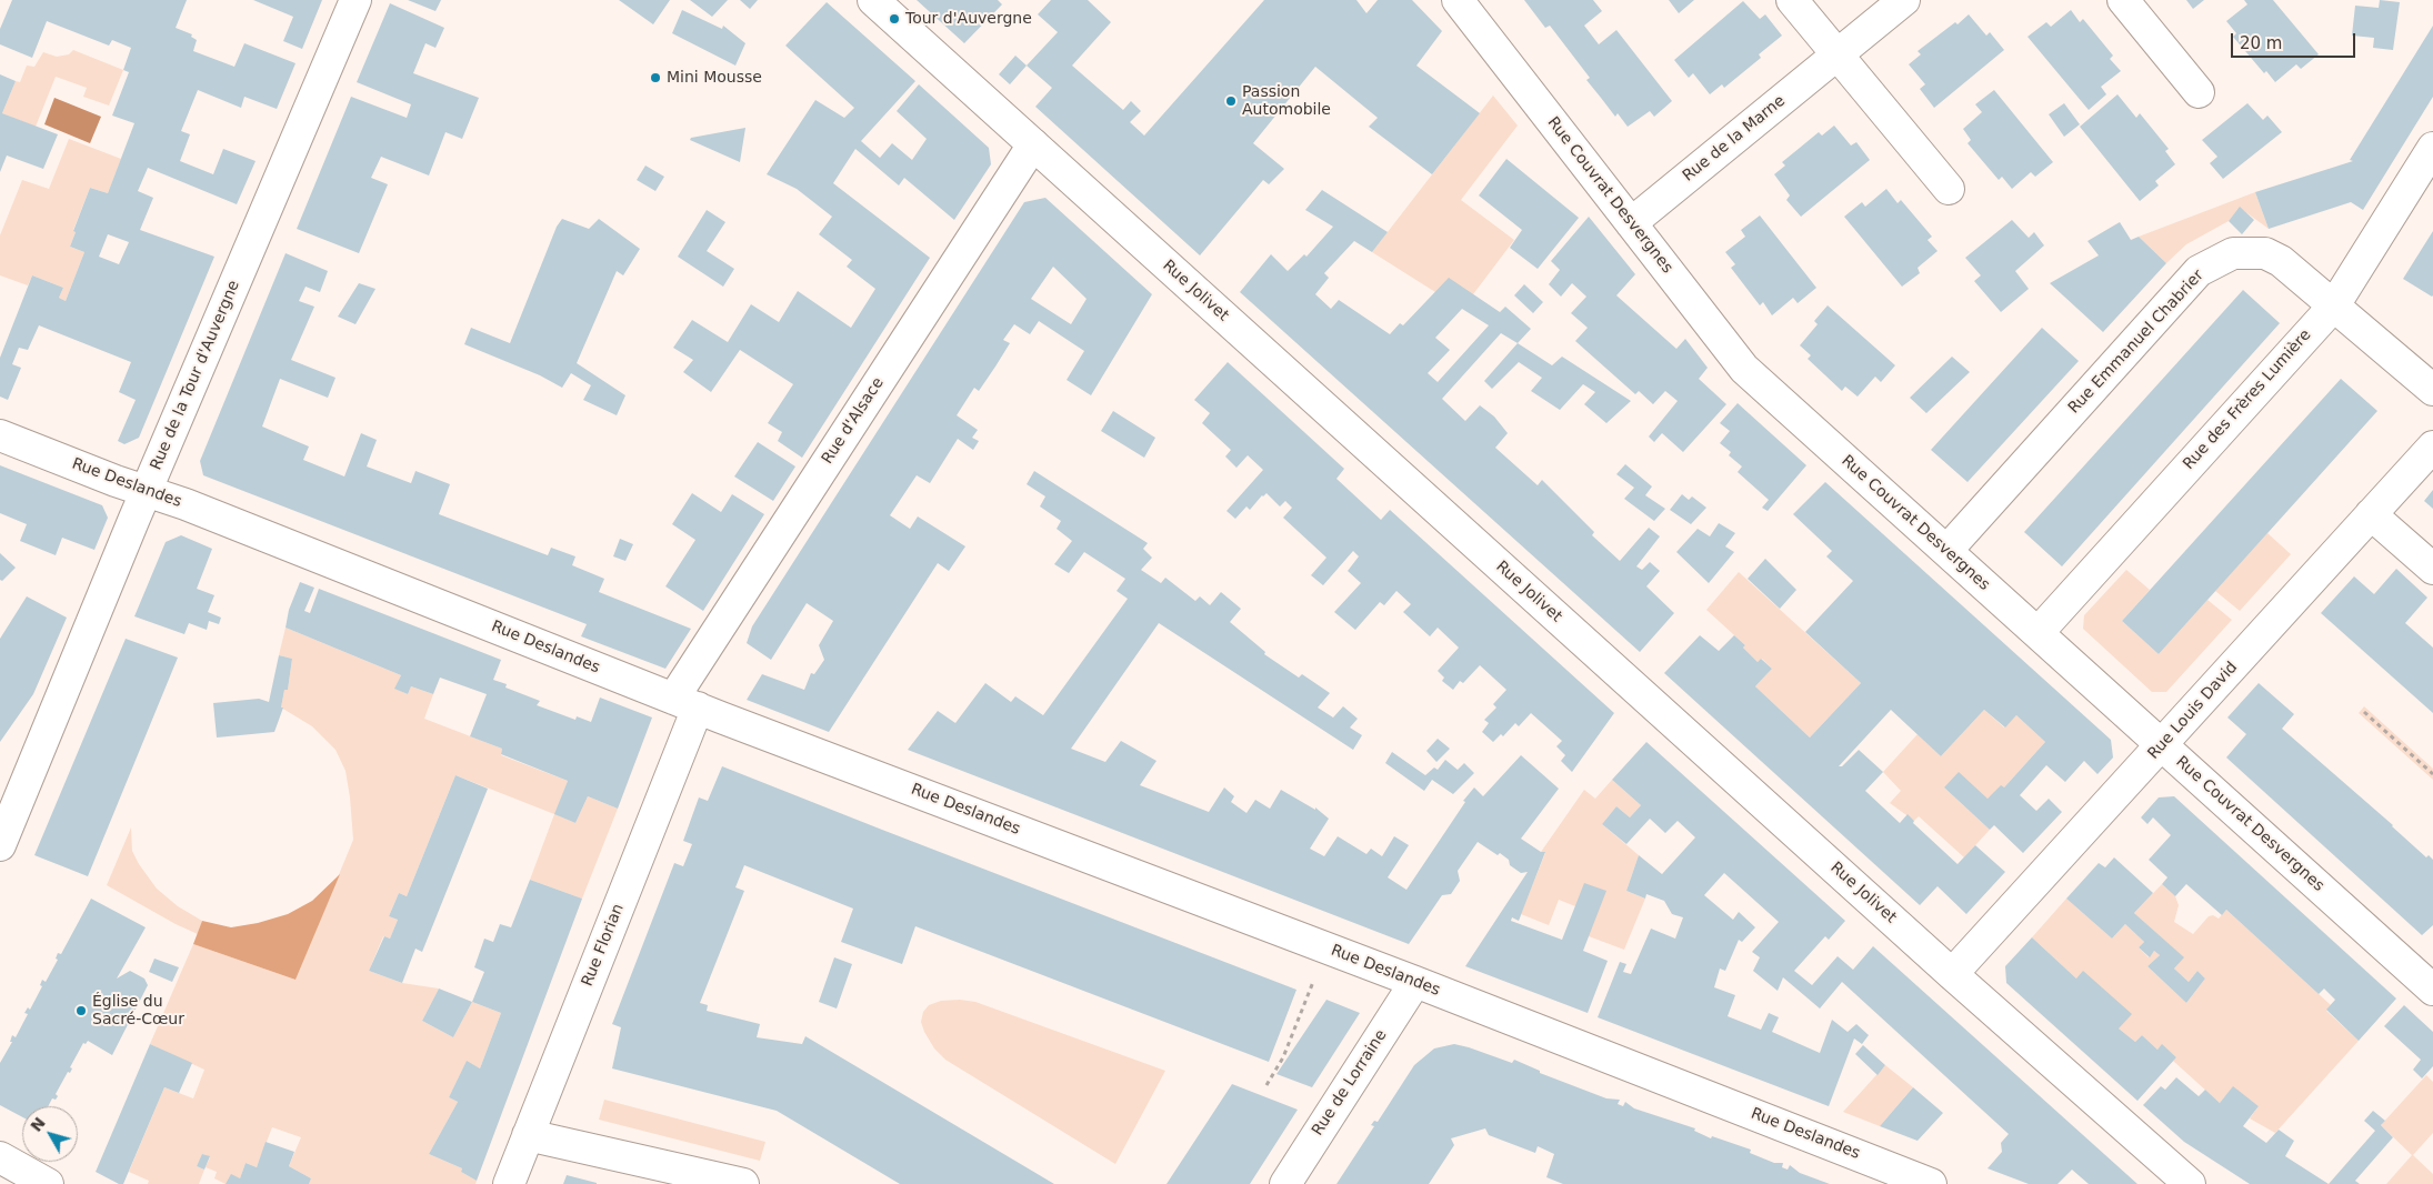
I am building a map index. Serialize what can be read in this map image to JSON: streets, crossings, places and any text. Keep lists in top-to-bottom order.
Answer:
{
  "streets": {
    "street": [
      "Rue de la Marne",
      "Rue Couvrat Desvergnes",
      "Rue Jolivet",
      "Rue Emmanuel Chabrier",
      "Rue de la Tour d'Auvergne",
      "Rue des Frères Lumière",
      "Rue d'Alsace",
      "Rue Deslandes",
      "Rue Louis David",
      "Rue Florian",
      "Rue de Lorraine"
    ]
  },
  "crossings": [
    ["Rue de la Marne", "Rue Couvrat Desvergnes"],
    ["Rue Couvrat Desvergnes", "Rue Emmanuel Chabrier"],
    ["Rue Couvrat Desvergnes", "Rue des Frères Lumière"],
    ["Rue Couvrat Desvergnes", "Rue Louis David"],
    ["Rue Jolivet", "Rue d'Alsace"],
    ["Rue Jolivet", "Rue Louis David"],
    ["Rue Emmanuel Chabrier", "Rue des Frères Lumière"],
    ["Rue de la Tour d'Auvergne", "Rue Deslandes"],
    ["Rue d'Alsace", "Rue Deslandes"],
    ["Rue d'Alsace", "Rue Florian"],
    ["Rue Deslandes", "Rue Florian"],
    ["Rue Deslandes", "Rue de Lorraine"]
  ],
  "places": [
    "Tour d'Auvergne",
    "Mini Mousse",
    "Passion Automobile",
    "Église du Sacré-Cœur"
  ],
  "scale_bar": "20 m",
  "north": "top left"
}
